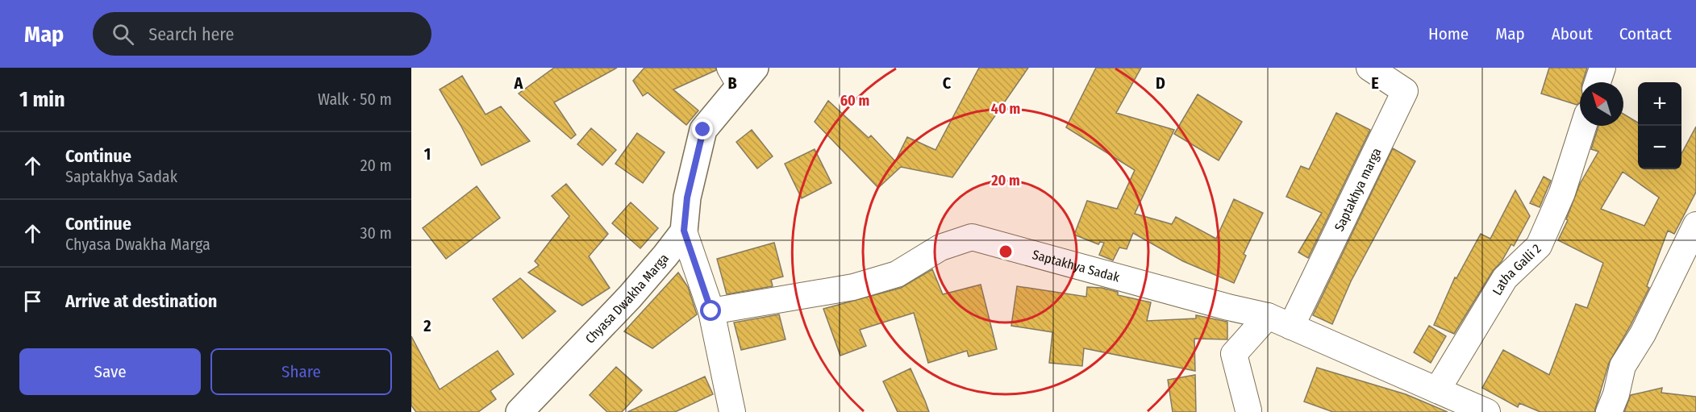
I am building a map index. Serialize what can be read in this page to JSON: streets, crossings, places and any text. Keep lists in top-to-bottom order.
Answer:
{
  "streets": {
    "main road": ["Chyasa Dwakha Marga"],
    "street": ["Saptakhya marga", "Saptakhya Sadak", "Latha Galli 2"]
  },
  "crossings": [
    ["Saptakhya marga", "Saptakhya Sadak"],
    ["Saptakhya Sadak", "Latha Galli 2"]
  ],
  "north": "top left",
  "page": {
    "header": "Map",
    "search": "Search here",
    "nav": [
      "Home",
      "Map",
      "About",
      "Contact"
    ],
    "heading": ["1 min", "Walk · 50 m"],
    "map_buttons": ["+", "−"],
    "list": [
      ["Continue", "Saptakhya Sadak", "20 m"],
      ["Continue", "Chyasa Dwakha Marga", "30 m"],
      "Arrive at destination"
    ],
    "buttons": ["Save", "Share"]
  },
  "grid": {
    "columns": [
      "A",
      "B",
      "C",
      "D",
      "E"
    ],
    "rows": ["1", "2"]
  },
  "rings": ["60 m", "40 m", "20 m"]
}
